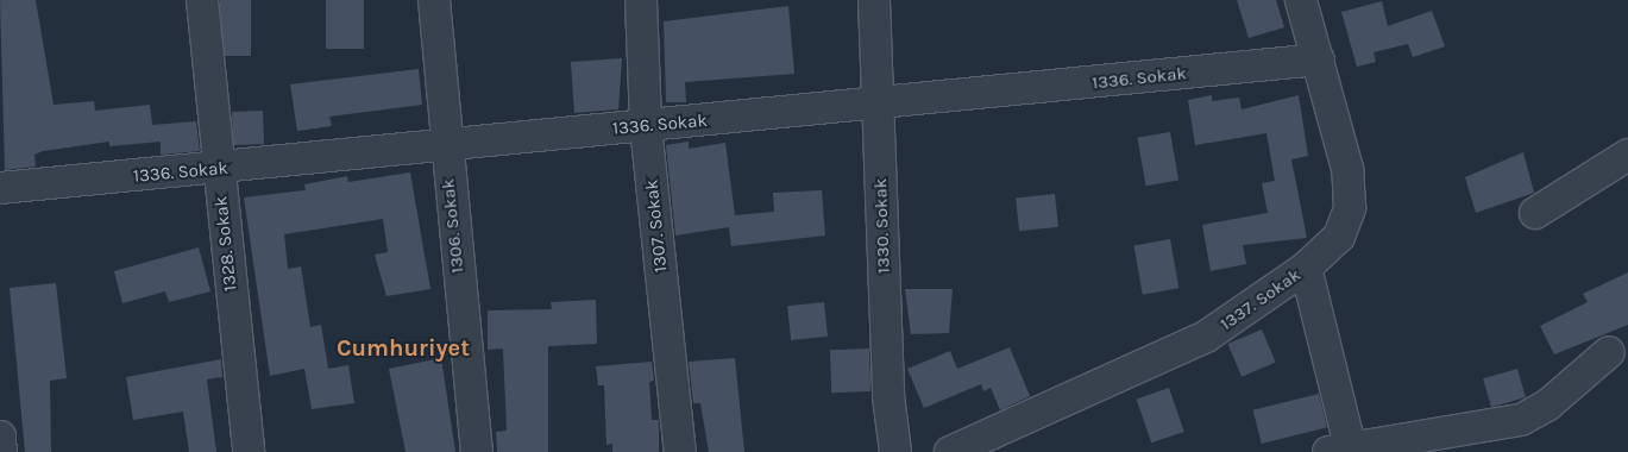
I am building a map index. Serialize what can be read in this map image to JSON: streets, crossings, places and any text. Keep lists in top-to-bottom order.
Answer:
{
  "streets": {
    "street": [
      "1336. Sokak",
      "1306. Sokak",
      "1307. Sokak",
      "1330. Sokak",
      "1328. Sokak",
      "1337. Sokak"
    ]
  },
  "crossings": [
    ["1336. Sokak", "1306. Sokak"],
    ["1336. Sokak", "1307. Sokak"],
    ["1336. Sokak", "1330. Sokak"],
    ["1336. Sokak", "1328. Sokak"],
    ["1336. Sokak", "1337. Sokak"]
  ],
  "districts": ["Cumhuriyet"]
}
